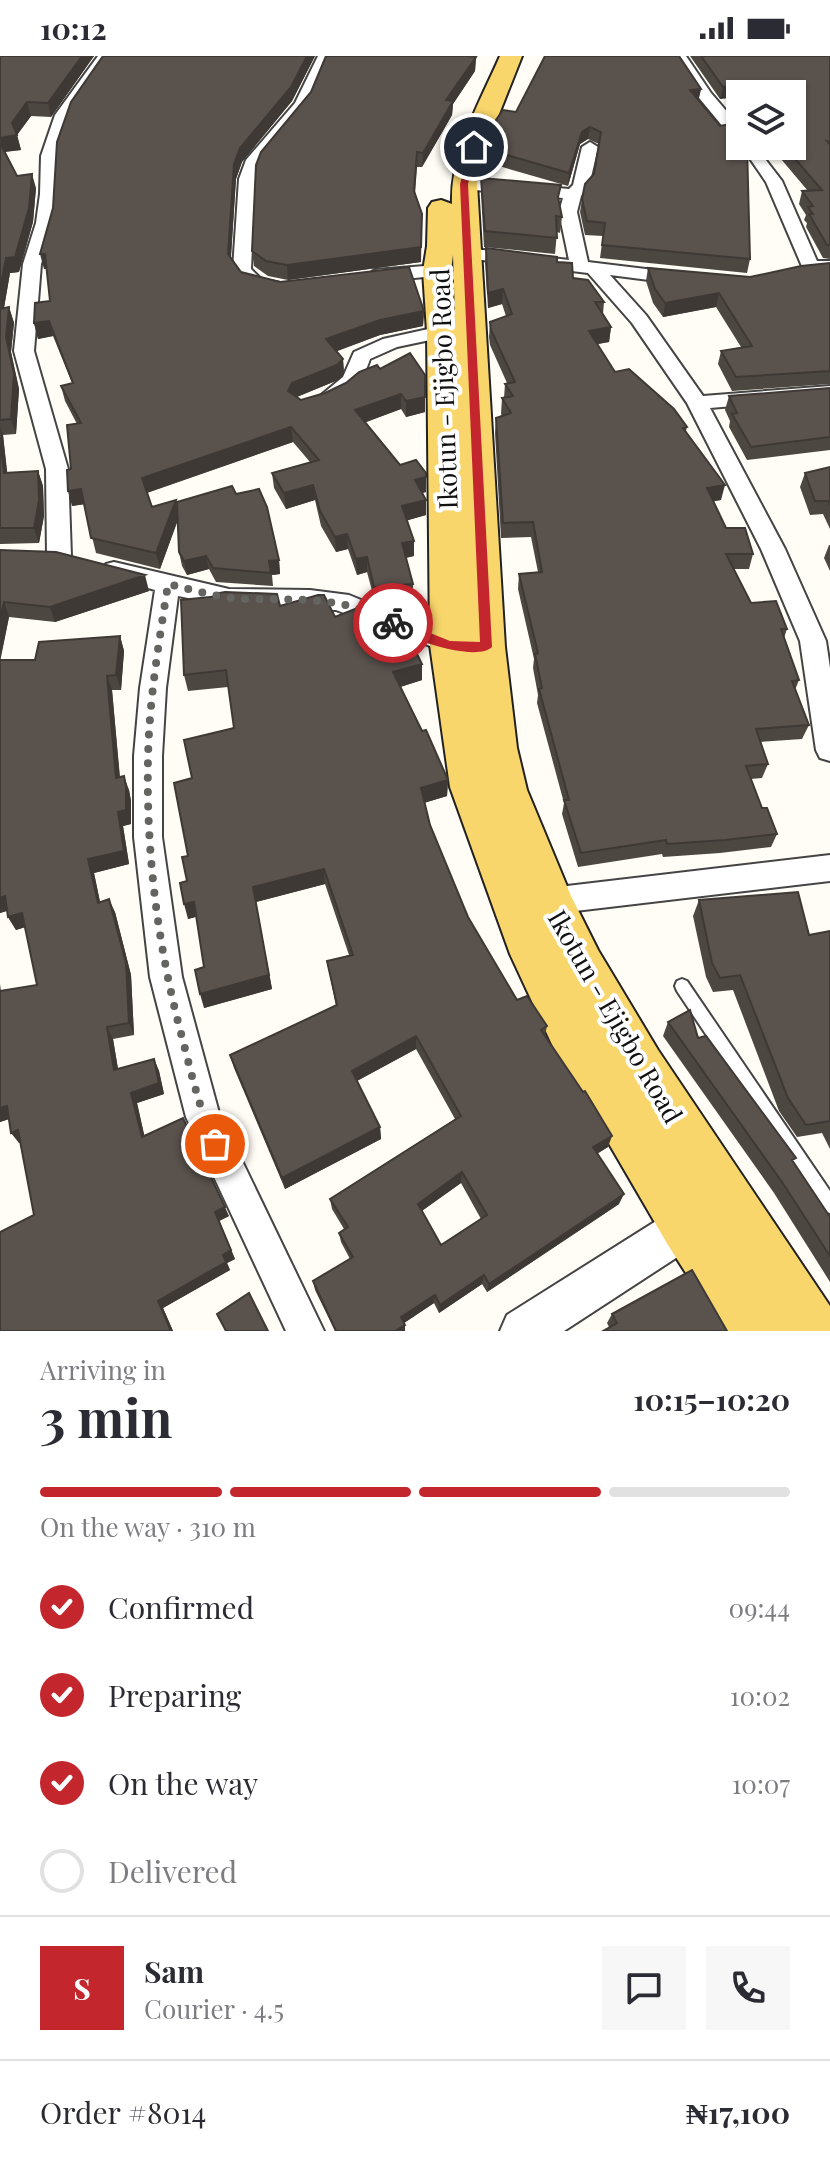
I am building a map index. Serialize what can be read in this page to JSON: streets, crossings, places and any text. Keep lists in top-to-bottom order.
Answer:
{
  "streets": {
    "main road": ["Ikotun - Ejigbo Road"]
  },
  "page": {
    "status": "10:12",
    "heading": ["3 min", "Arriving in", "10:15–10:20"],
    "panel": [
      "Sam",
      "Courier · 4.5",
      "Order #8014",
      "₦17,100"
    ],
    "bar": "On the way · 310 m",
    "list": [
      ["Confirmed", "09:44"],
      ["Preparing", "10:02"],
      ["On the way", "10:07"],
      "Delivered"
    ],
    "round": "S"
  }
}
